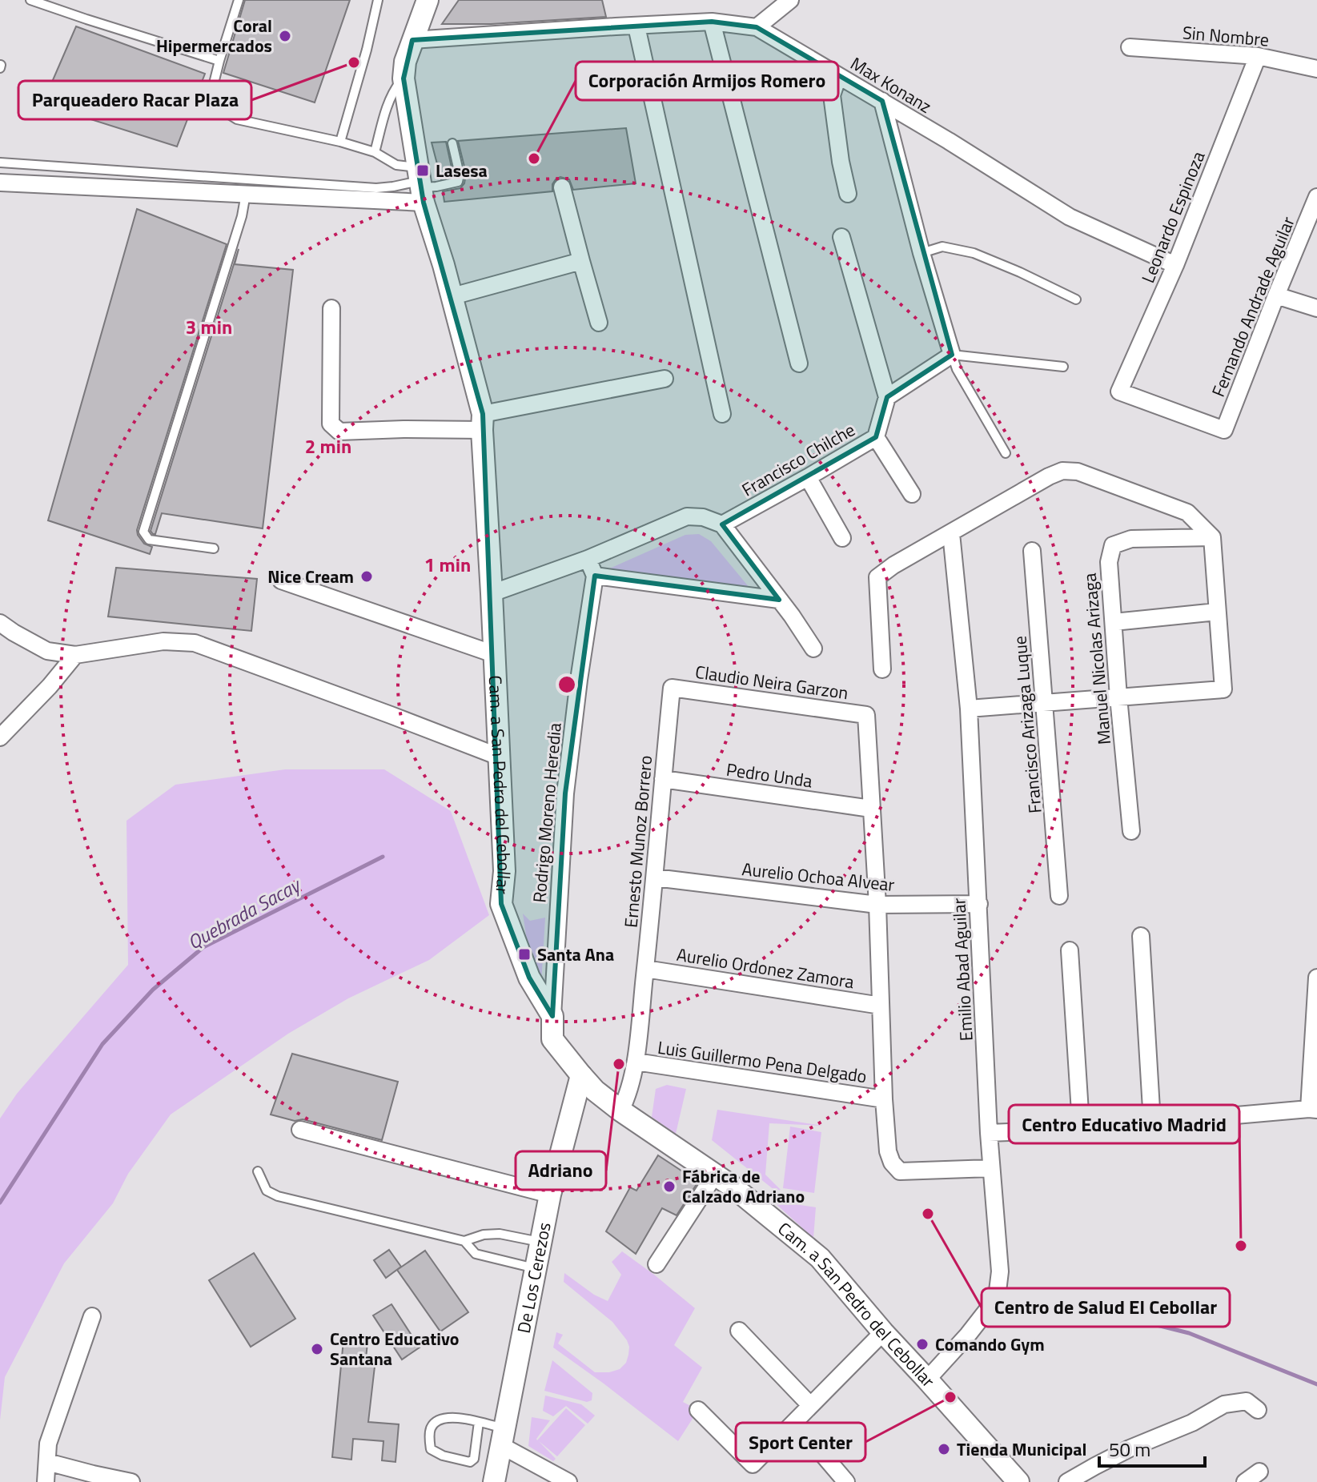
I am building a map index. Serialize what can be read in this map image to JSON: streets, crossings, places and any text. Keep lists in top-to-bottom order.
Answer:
{
  "streets": {
    "street": [
      "Sin Nombre",
      "Max Konanz",
      "Leonardo Espinoza",
      "Fernando Andrade Aguilar",
      "Francisco Chilche",
      "Manuel Nicolas Arizaga",
      "Claudio Neira Garzon",
      "Francisco Arizaga Luque",
      "Pedro Unda",
      "Cam. a San Pedro del Cebollar",
      "Rodrigo Moreno Heredia",
      "Ernesto Munoz Borrero",
      "Aurelio Ochoa Alvear",
      "Aurelio Ordonez Zamora",
      "Emilio Abad Aguilar",
      "Luis Guillermo Pena Delgado",
      "De Los Cerezos"
    ]
  },
  "crossings": [
    ["Sin Nombre", "Leonardo Espinoza"],
    ["Max Konanz", "Leonardo Espinoza"],
    ["Max Konanz", "Cam. a San Pedro del Cebollar"],
    ["Leonardo Espinoza", "Fernando Andrade Aguilar"],
    ["Claudio Neira Garzon", "Pedro Unda"],
    ["Claudio Neira Garzon", "Ernesto Munoz Borrero"],
    ["Pedro Unda", "Ernesto Munoz Borrero"],
    ["Cam. a San Pedro del Cebollar", "Rodrigo Moreno Heredia"],
    ["Cam. a San Pedro del Cebollar", "Ernesto Munoz Borrero"],
    ["Cam. a San Pedro del Cebollar", "Emilio Abad Aguilar"],
    ["Cam. a San Pedro del Cebollar", "De Los Cerezos"],
    ["Ernesto Munoz Borrero", "Aurelio Ochoa Alvear"],
    ["Ernesto Munoz Borrero", "Aurelio Ordonez Zamora"],
    ["Ernesto Munoz Borrero", "Luis Guillermo Pena Delgado"],
    ["Aurelio Ochoa Alvear", "Emilio Abad Aguilar"]
  ],
  "water": ["Quebrada Sacay"],
  "places": {
    "other": [
      "Coral Hipermercados",
      "Parqueadero Racar Plaza",
      "Corporación Armijos Romero",
      "Nice Cream",
      "Adriano",
      "Fábrica de Calzado Adriano",
      "Centro de Salud El Cebollar",
      "Centro Educativo Madrid",
      "Comando Gym",
      "Centro Educativo Santana",
      "Sport Center",
      "Tienda Municipal"
    ],
    "transit": ["Lasesa", "Santa Ana"]
  },
  "scale_bar": "50 m",
  "rings": ["3 min", "2 min", "1 min"]
}
